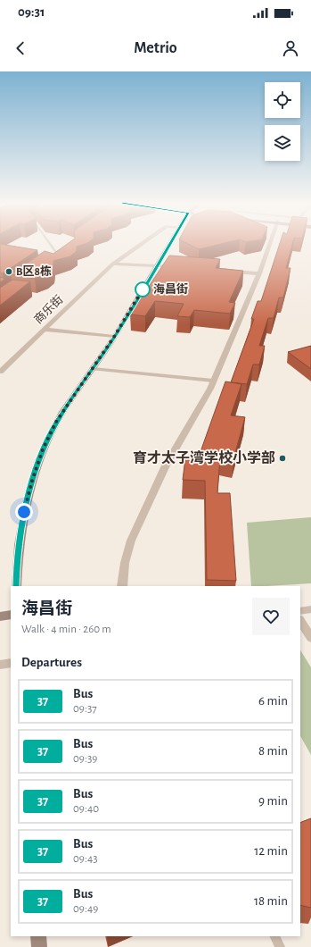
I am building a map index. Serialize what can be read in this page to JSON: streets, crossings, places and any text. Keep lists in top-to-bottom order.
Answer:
{
  "streets": {
    "street": ["商乐街"]
  },
  "places": ["B区8栋", "海昌街", "育才太子湾学校小学部"],
  "lines": ["bus line 37"],
  "page": {
    "status": "09:31",
    "header": "Metrio",
    "heading": [
      ["海昌街", "Walk · 4 min · 260 m"],
      "Departures"
    ],
    "list": [
      {
        "mark": "37",
        "name": "Bus",
        "note": "09:37",
        "value": "6 min"
      },
      {
        "mark": "37",
        "name": "Bus",
        "note": "09:39",
        "value": "8 min"
      },
      {
        "mark": "37",
        "name": "Bus",
        "note": "09:40",
        "value": "9 min"
      },
      {
        "mark": "37",
        "name": "Bus",
        "note": "09:43",
        "value": "12 min"
      },
      {
        "mark": "37",
        "name": "Bus",
        "note": "09:49",
        "value": "18 min"
      }
    ]
  }
}
